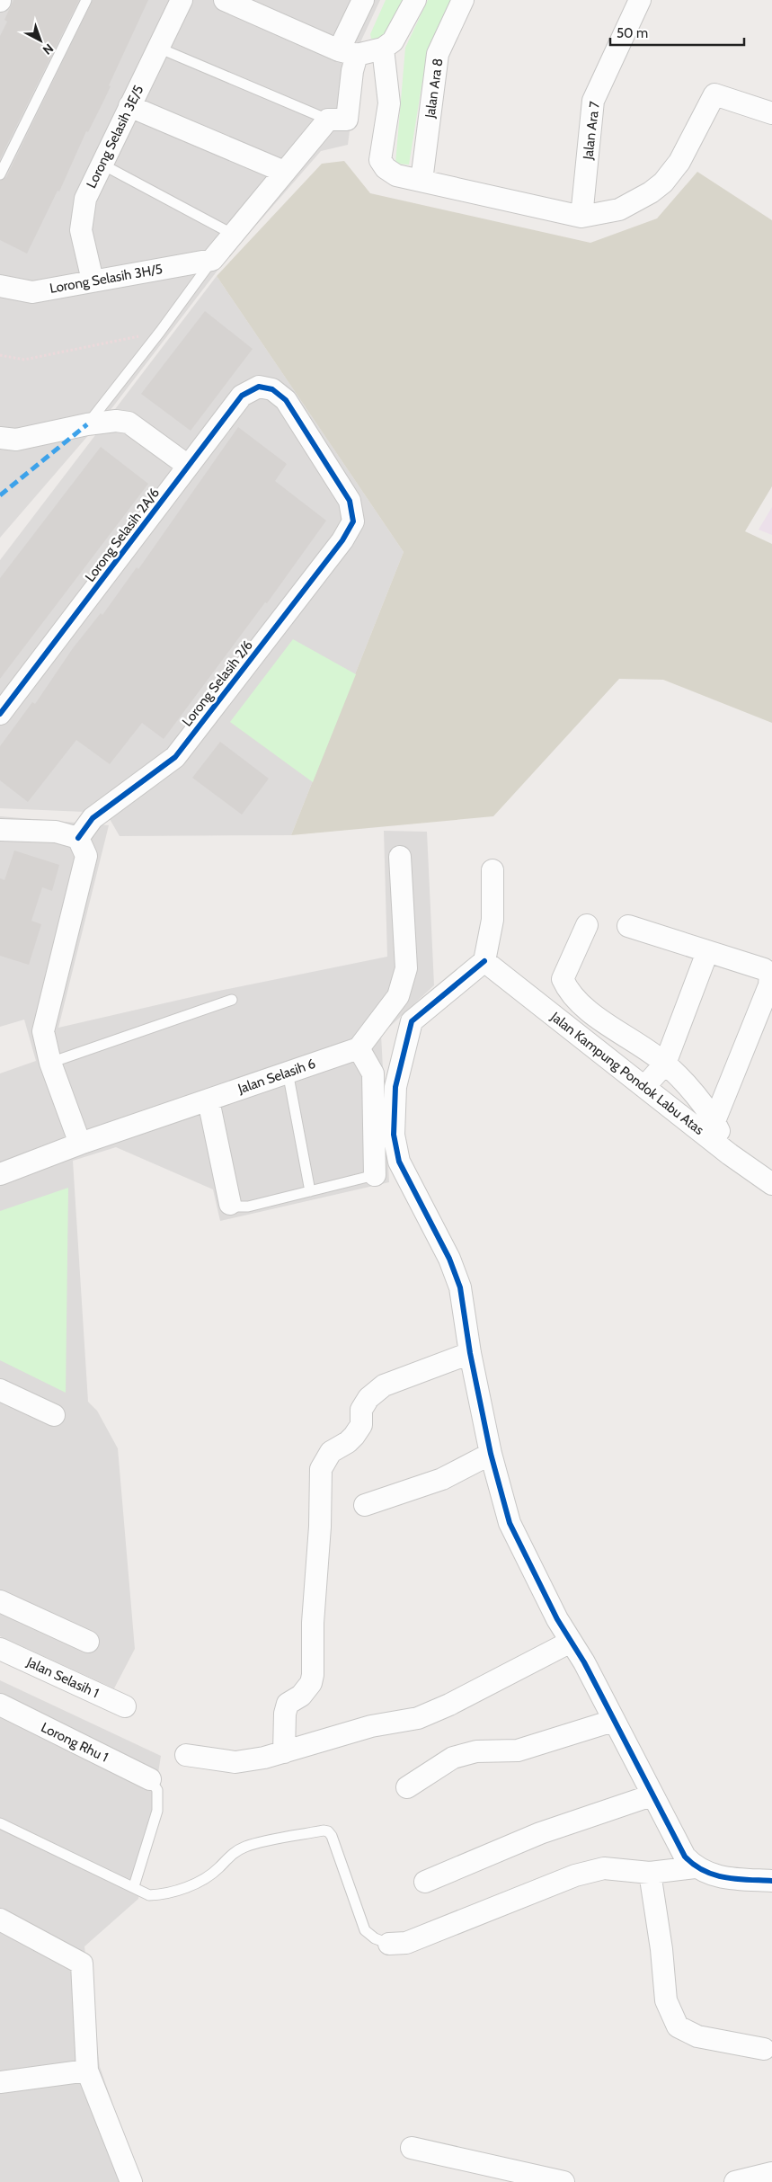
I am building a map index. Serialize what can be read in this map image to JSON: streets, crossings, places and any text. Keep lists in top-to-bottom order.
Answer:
{
  "streets": {
    "street": [
      "Jalan Ara 8",
      "Jalan Ara 7",
      "Lorong Selasih 3E/5",
      "Lorong Selasih 3H/5",
      "Lorong Selasih 2A/6",
      "Lorong Selasih 2/6",
      "Jalan Kampung Pondok Labu Atas",
      "Jalan Selasih 6",
      "Jalan Selasih 1",
      "Lorong Rhu 1"
    ]
  },
  "crossings": [
    ["Lorong Selasih 3E/5", "Lorong Selasih 3H/5"],
    ["Lorong Selasih 2A/6", "Lorong Selasih 2/6"]
  ],
  "scale_bar": "50 m",
  "north": "bottom right"
}
